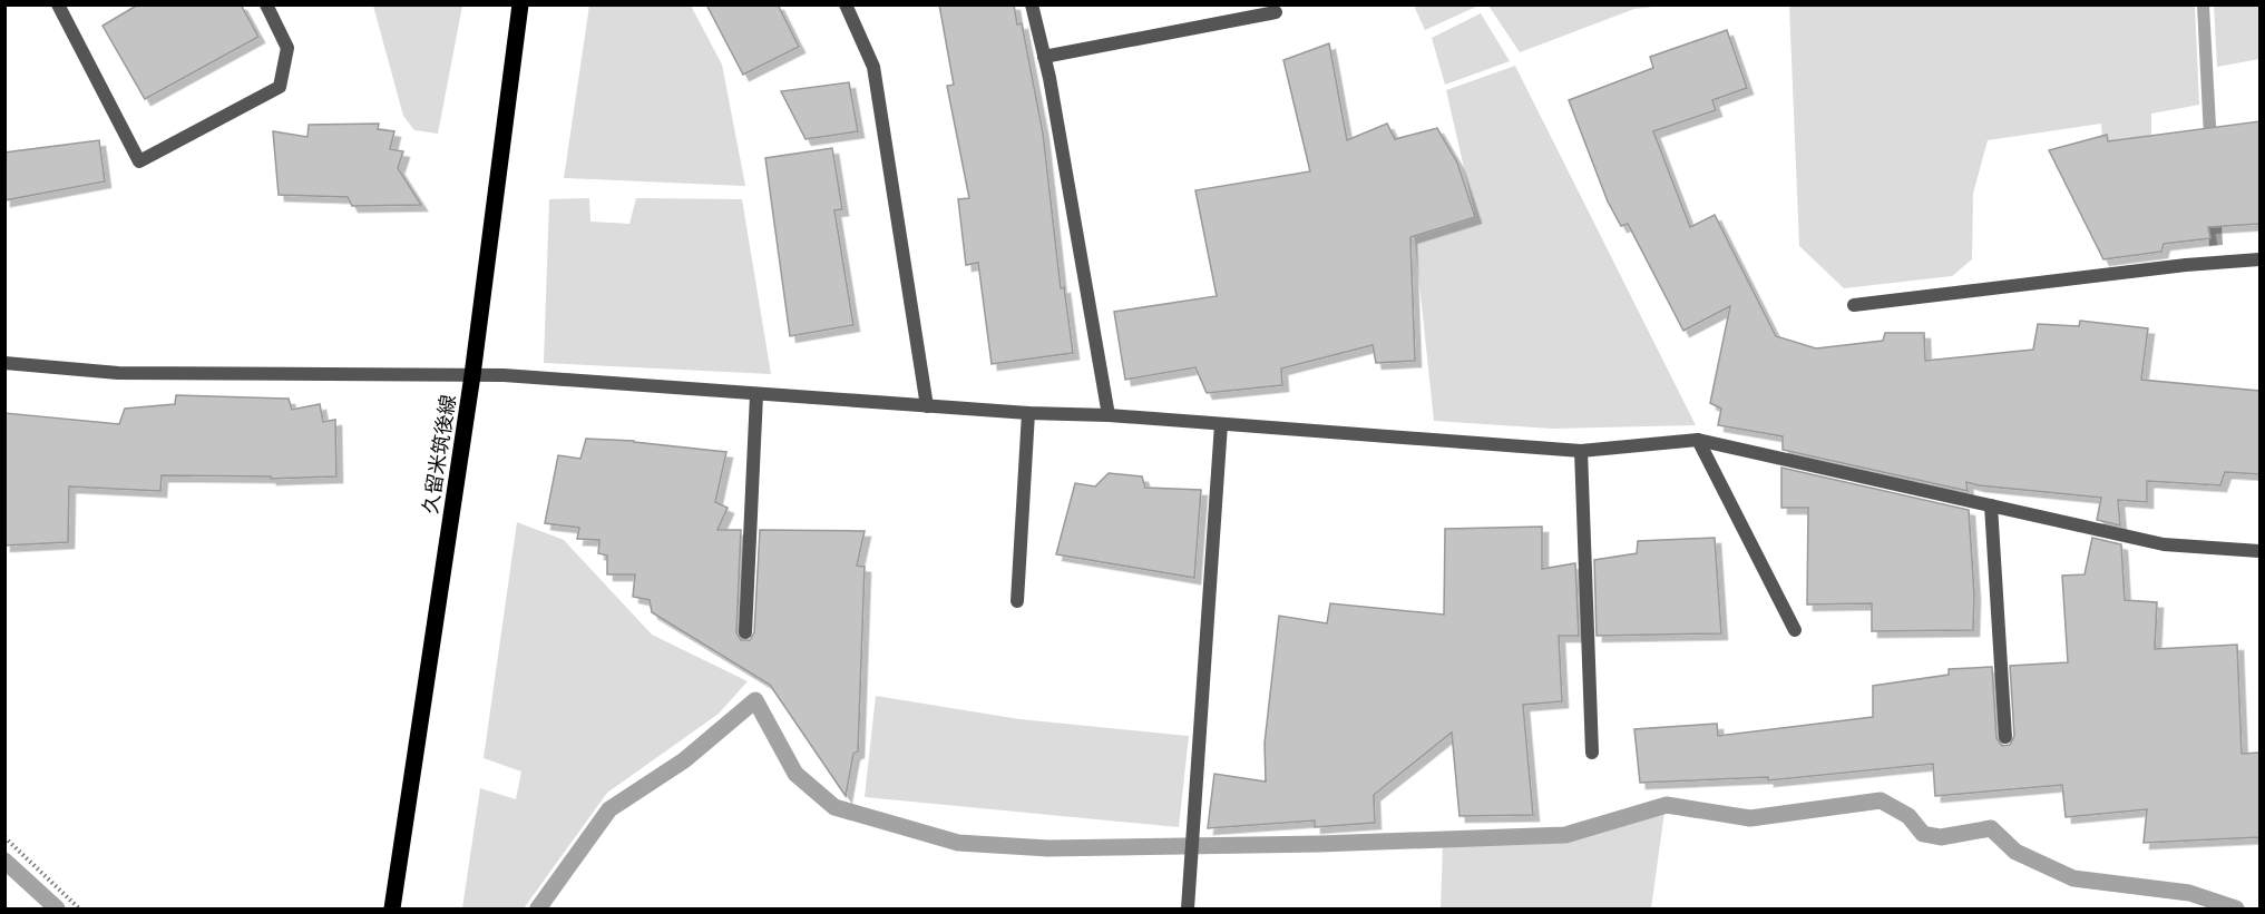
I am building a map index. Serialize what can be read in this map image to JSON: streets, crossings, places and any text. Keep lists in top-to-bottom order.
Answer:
{
  "streets": {
    "main road": ["久留米筑後線"]
  }
}
